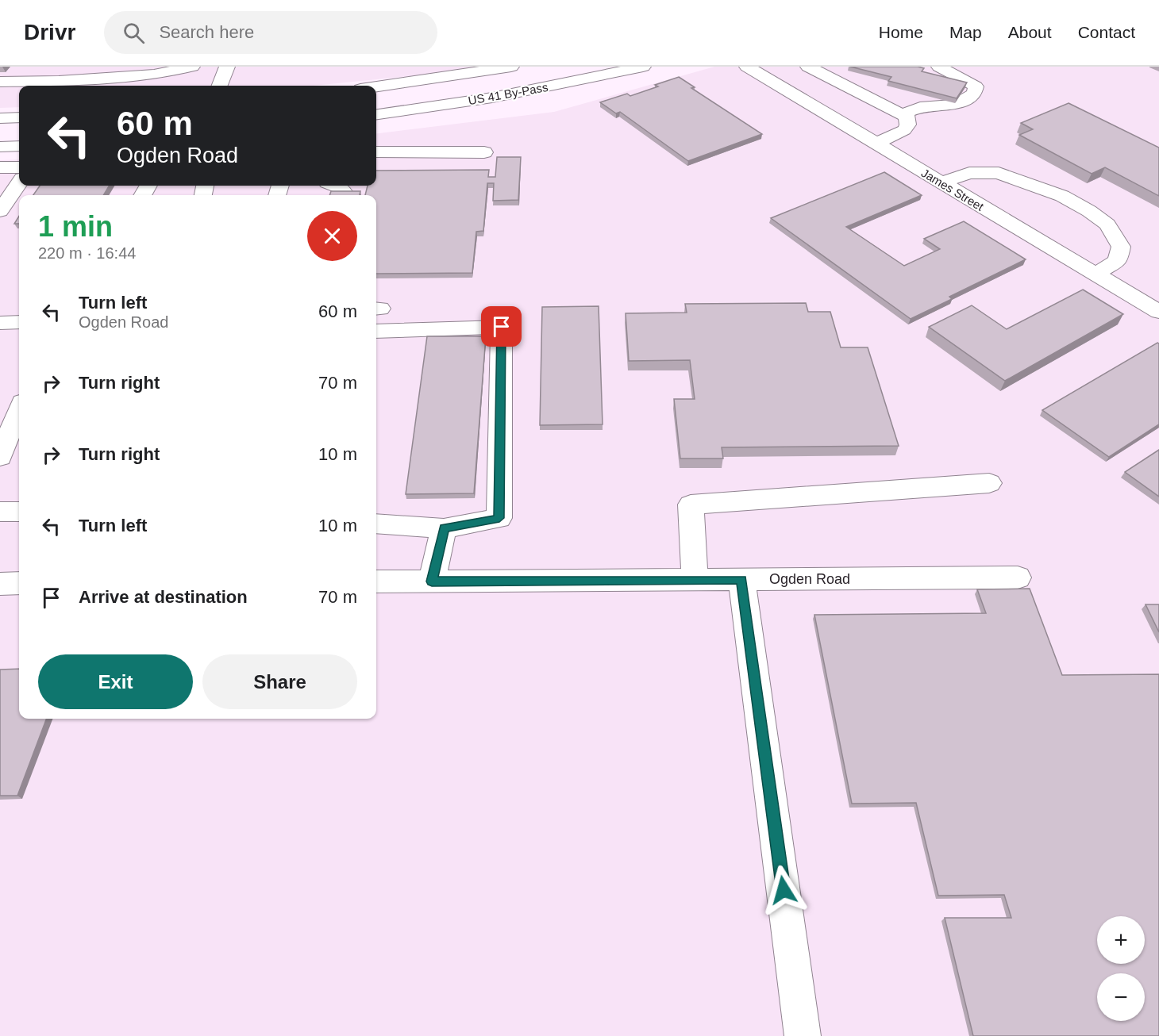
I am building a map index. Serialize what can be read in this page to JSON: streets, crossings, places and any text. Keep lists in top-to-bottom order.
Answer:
{
  "streets": {
    "street": ["US 41 By-Pass", "James Street", "Ogden Road"]
  },
  "page": {
    "header": "Drivr",
    "search": "Search here",
    "nav": [
      "Home",
      "Map",
      "About",
      "Contact"
    ],
    "turn": ["60 m", "Ogden Road"],
    "heading": ["1 min", "220 m · 16:44"],
    "list": [
      {
        "name": "Turn left",
        "note": "Ogden Road",
        "value": "60 m"
      },
      {
        "name": "Turn right",
        "value": "70 m"
      },
      {
        "name": "Turn right",
        "value": "10 m"
      },
      {
        "name": "Turn left",
        "value": "10 m"
      },
      {
        "name": "Arrive at destination",
        "value": "70 m"
      }
    ],
    "buttons": ["Exit", "Share"],
    "map_buttons": ["+", "−"]
  }
}
